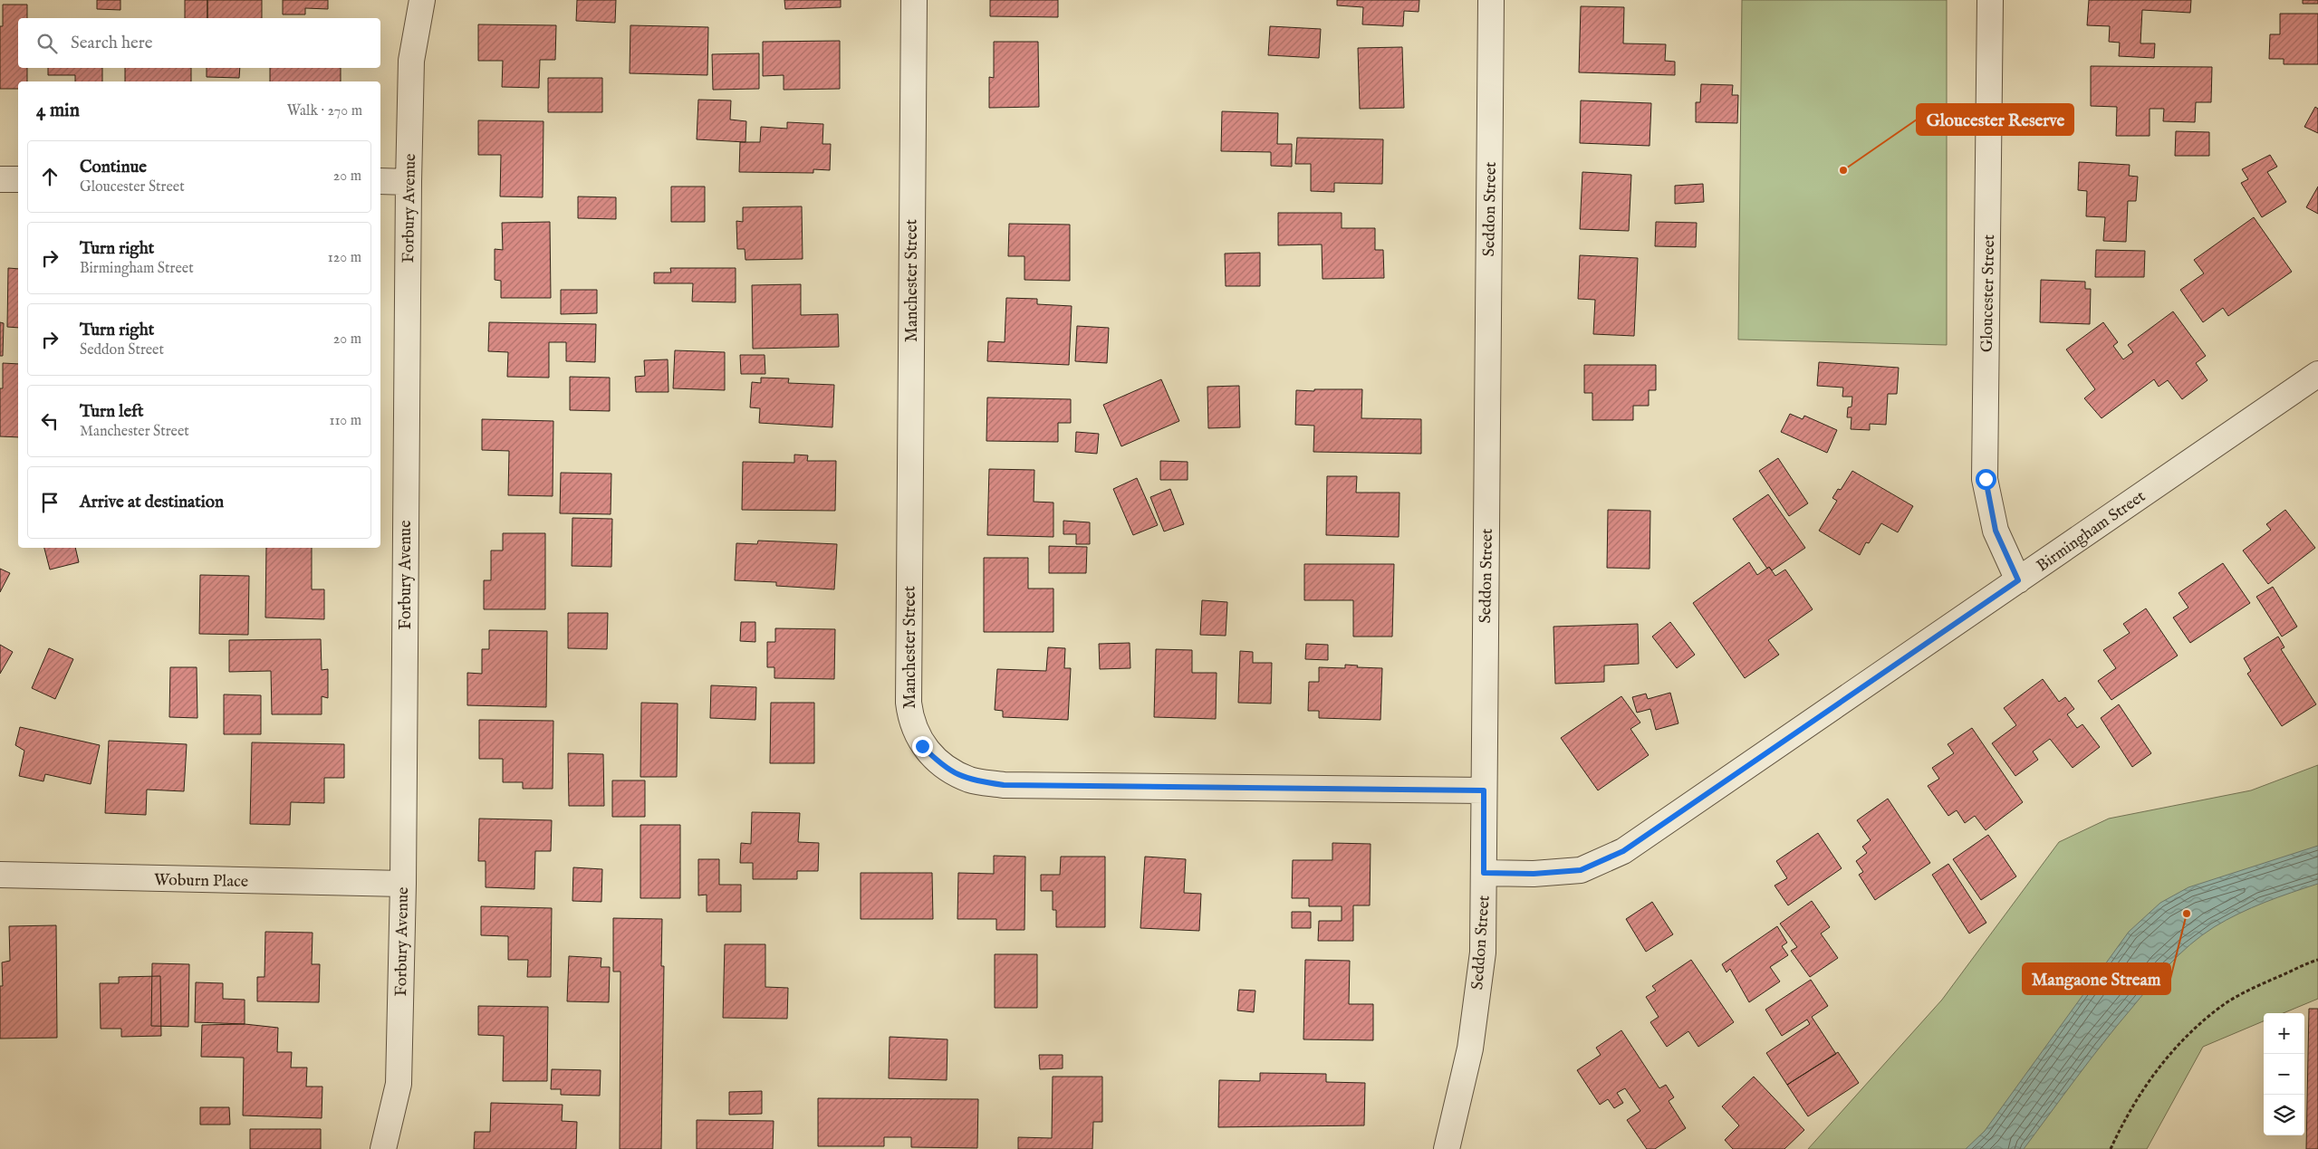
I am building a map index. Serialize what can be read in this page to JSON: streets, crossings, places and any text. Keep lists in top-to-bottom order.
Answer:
{
  "streets": {
    "street": [
      "Forbury Avenue",
      "Seddon Street",
      "Manchester Street",
      "Gloucester Street",
      "Birmingham Street",
      "Woburn Place"
    ]
  },
  "crossings": [
    ["Forbury Avenue", "Woburn Place"],
    ["Seddon Street", "Manchester Street"],
    ["Seddon Street", "Birmingham Street"],
    ["Gloucester Street", "Birmingham Street"]
  ],
  "places": ["Gloucester Reserve", "Mangaone Stream"],
  "page": {
    "search": "Search here",
    "heading": ["4 min", "Walk · 270 m"],
    "list": [
      ["Continue", "Gloucester Street", "20 m"],
      ["Turn right", "Birmingham Street", "120 m"],
      ["Turn right", "Seddon Street", "20 m"],
      ["Turn left", "Manchester Street", "110 m"],
      "Arrive at destination"
    ],
    "map_buttons": ["+", "−"]
  }
}
